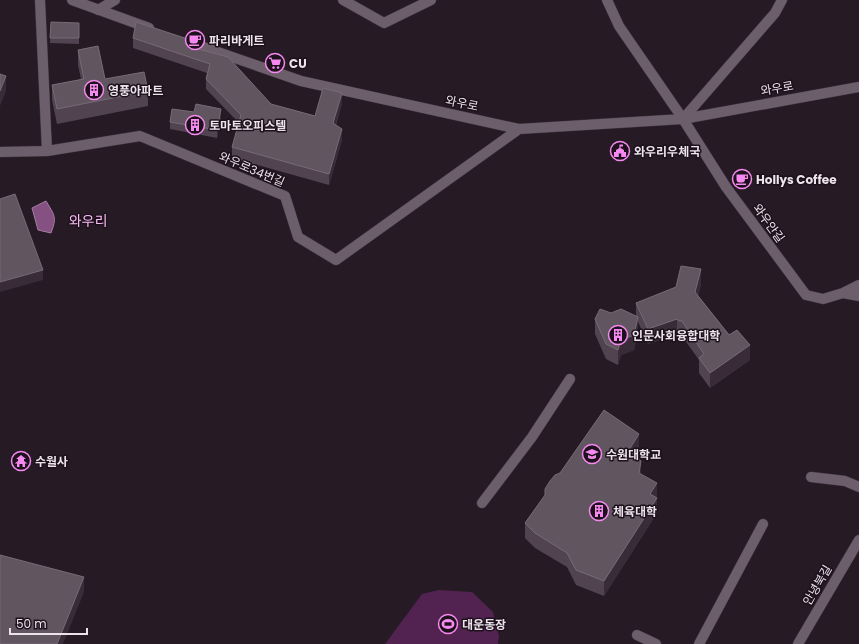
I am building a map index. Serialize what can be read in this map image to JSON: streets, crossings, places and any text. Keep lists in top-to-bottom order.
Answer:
{
  "streets": {
    "street": [
      "와우로",
      "와우로34번길",
      "와우안길",
      "안녕북길"
    ]
  },
  "crossings": [
    ["와우로", "와우로34번길"],
    ["와우로", "와우안길"]
  ],
  "districts": ["와우리"],
  "places": {
    "cafe": ["파리바게트", "Hollys Coffee"],
    "supermarket": ["CU"],
    "building": [
      "영풍아파트",
      "토마토오피스텔",
      "인문사회융합대학",
      "체육대학"
    ],
    "public building": ["와우리우체국"],
    "school or university": ["수원대학교"],
    "temple": ["수월사"],
    "sports": ["대운동장"]
  },
  "scale_bar": "50 m"
}
